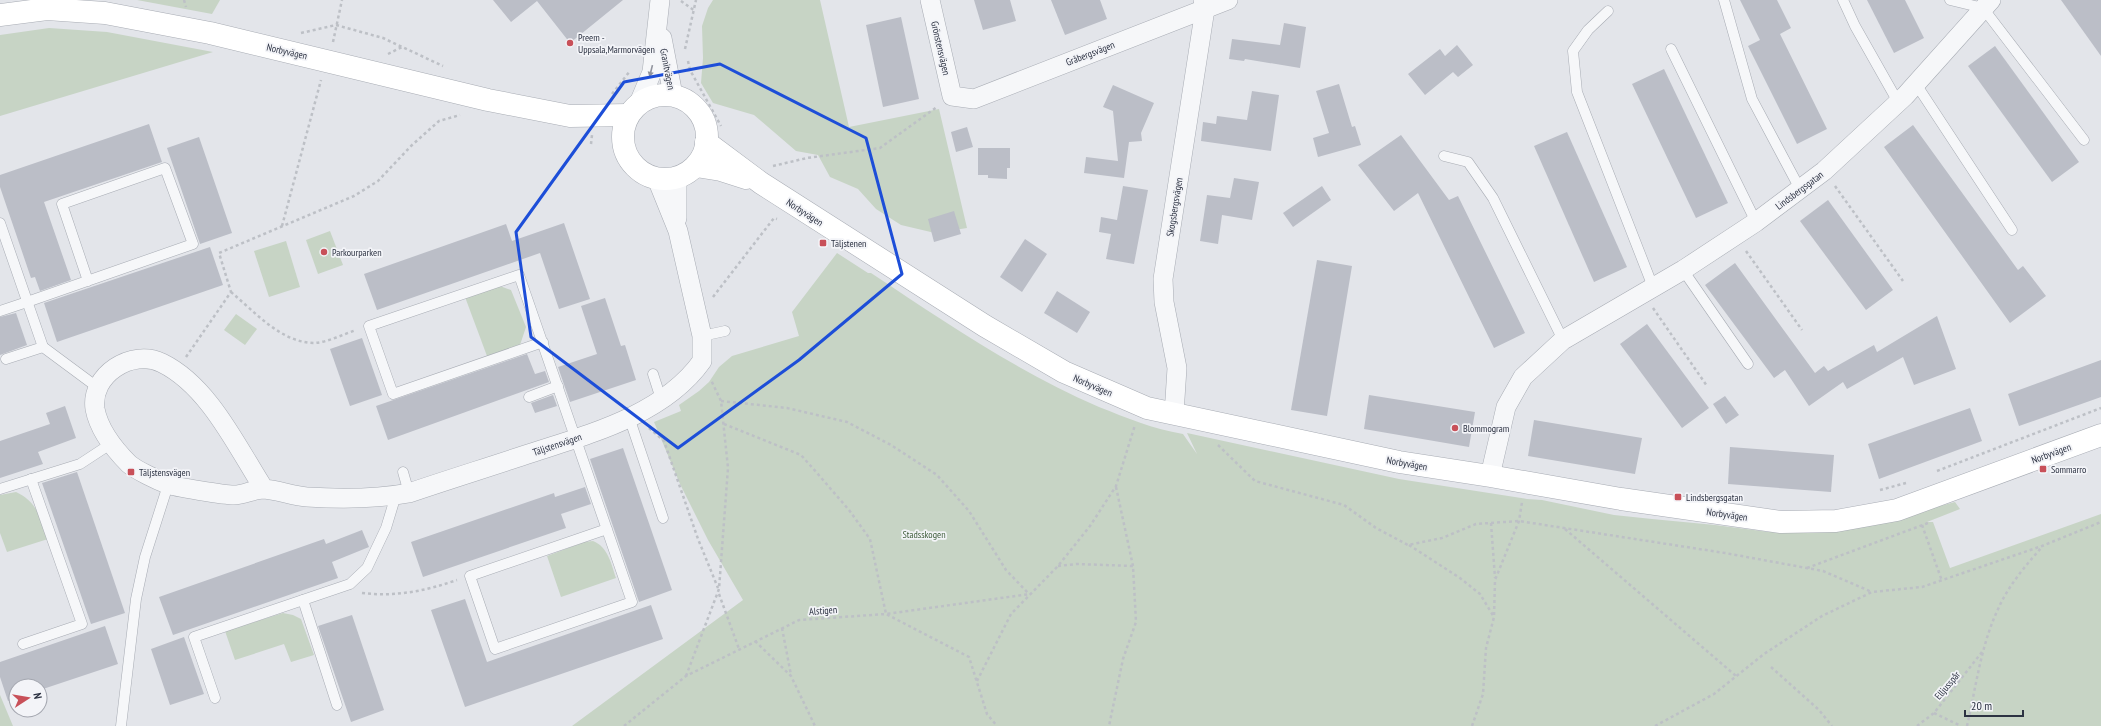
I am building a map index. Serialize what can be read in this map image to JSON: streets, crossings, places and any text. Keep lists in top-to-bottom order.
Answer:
{
  "streets": {
    "street": [
      "Grönstensvägen",
      "Norbyvägen",
      "Gråbergsvägen",
      "Granitvägen",
      "Lindsbergsgatan",
      "Skogsbergsvägen",
      "Täljstensvägen"
    ],
    "path": ["Alstigen", "Elljusspår"]
  },
  "crossings": [
    ["Grönstensvägen", "Gråbergsvägen"],
    ["Norbyvägen", "Granitvägen"],
    ["Norbyvägen", "Lindsbergsgatan"],
    ["Norbyvägen", "Skogsbergsvägen"],
    ["Gråbergsvägen", "Skogsbergsvägen"]
  ],
  "parks": ["Stadsskogen"],
  "places": {
    "other": ["Preem - Uppsala,Marmorvägen", "Parkourparken", "Blommogram"],
    "transit": [
      "Täljstenen",
      "Sommarro",
      "Täljstensvägen",
      "Lindsbergsgatan"
    ]
  },
  "scale_bar": "20 m",
  "north": "right"
}
